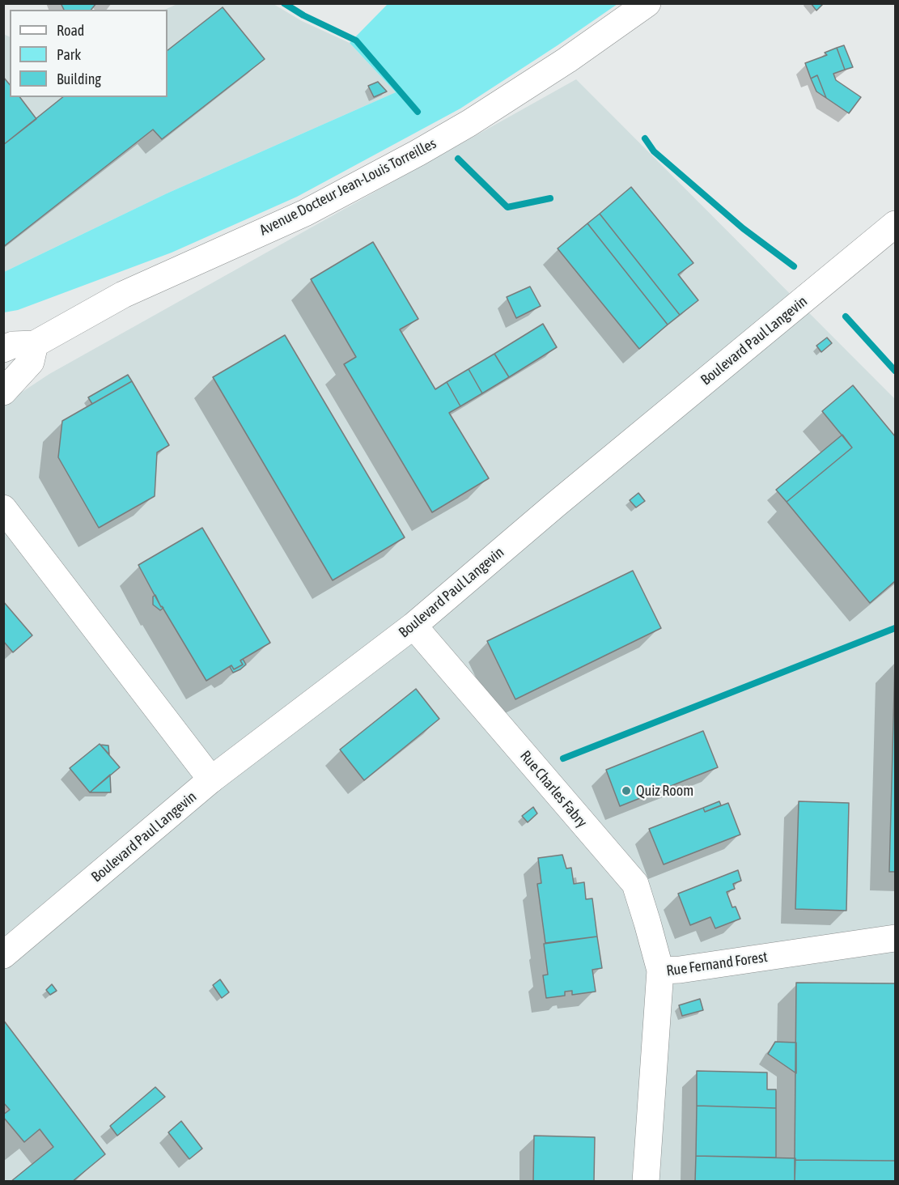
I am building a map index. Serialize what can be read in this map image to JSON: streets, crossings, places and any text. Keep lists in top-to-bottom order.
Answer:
{
  "streets": {
    "street": [
      "Avenue Docteur Jean-Louis Torreilles",
      "Boulevard Paul Langevin",
      "Rue Charles Fabry",
      "Rue Fernand Forest"
    ]
  },
  "crossings": [
    ["Boulevard Paul Langevin", "Rue Charles Fabry"],
    ["Rue Charles Fabry", "Rue Fernand Forest"]
  ],
  "places": ["Quiz Room"],
  "legend": ["Road", "Park", "Building"]
}
